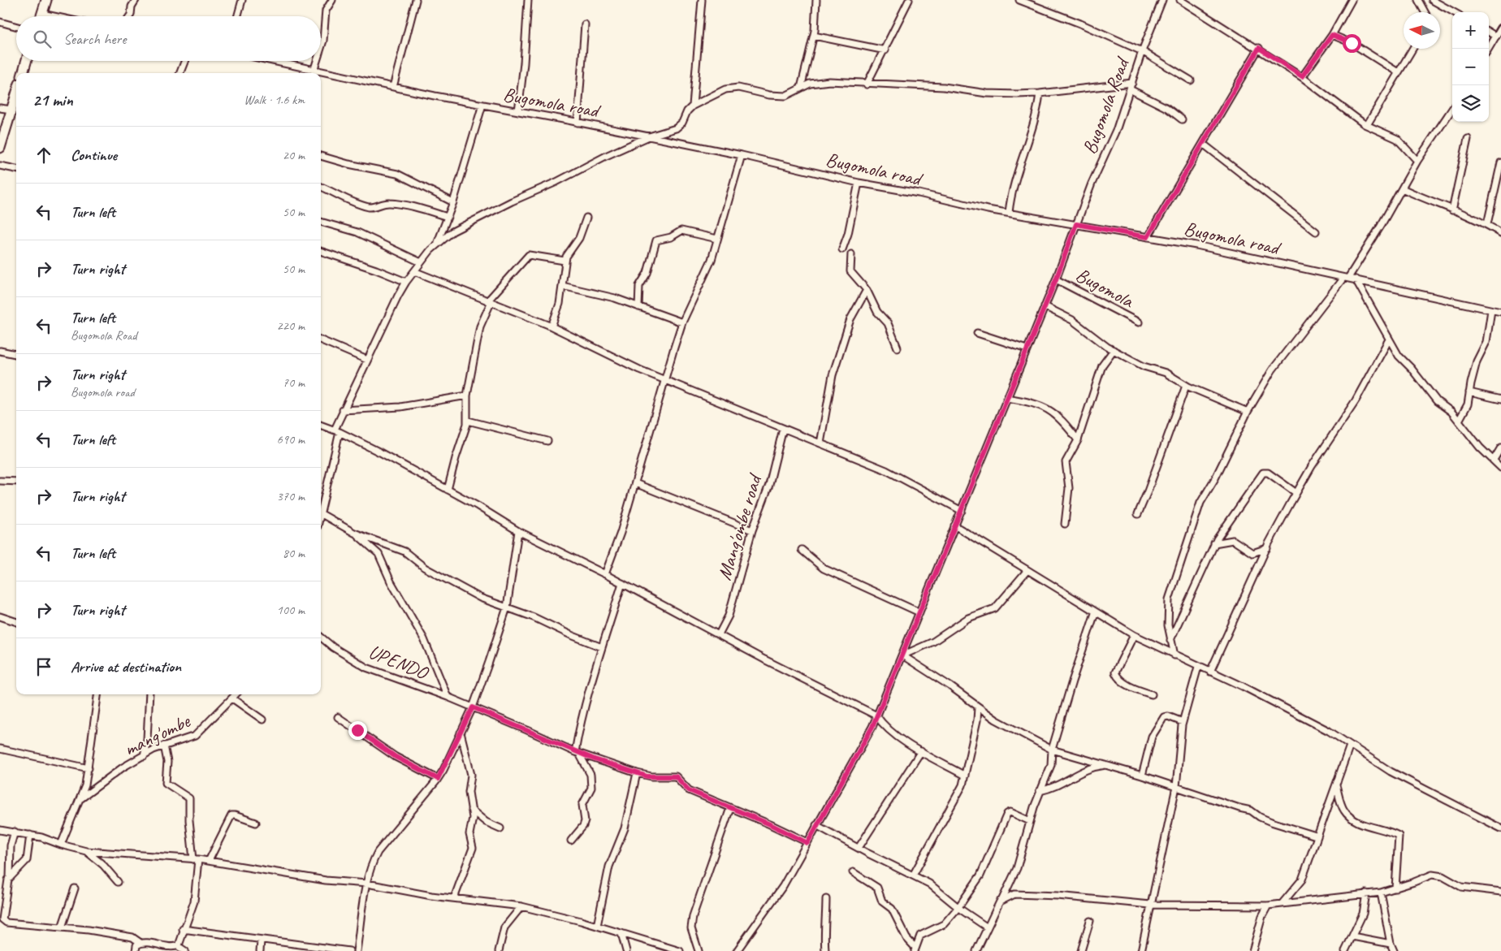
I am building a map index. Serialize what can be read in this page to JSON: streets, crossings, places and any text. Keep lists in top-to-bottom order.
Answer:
{
  "streets": {
    "street": [
      "Bugomola road",
      "Bugomola Road",
      "Bugomola",
      "Mang'ombe road",
      "UPENDO",
      "mang'ombe"
    ]
  },
  "crossings": [
    ["Bugomola road", "Bugomola Road"],
    ["Bugomola Road", "Bugomola"],
    ["Bugomola Road", "UPENDO"]
  ],
  "north": "left",
  "page": {
    "map_buttons": ["+", "−"],
    "search": "Search here",
    "heading": ["21 min", "Walk · 1.6 km"],
    "list": [
      ["Continue", "20 m"],
      ["Turn left", "50 m"],
      ["Turn right", "50 m"],
      ["Turn left", "Bugomola Road", "220 m"],
      ["Turn right", "Bugomola road", "70 m"],
      ["Turn left", "690 m"],
      ["Turn right", "370 m"],
      ["Turn left", "80 m"],
      ["Turn right", "100 m"],
      "Arrive at destination"
    ]
  }
}
